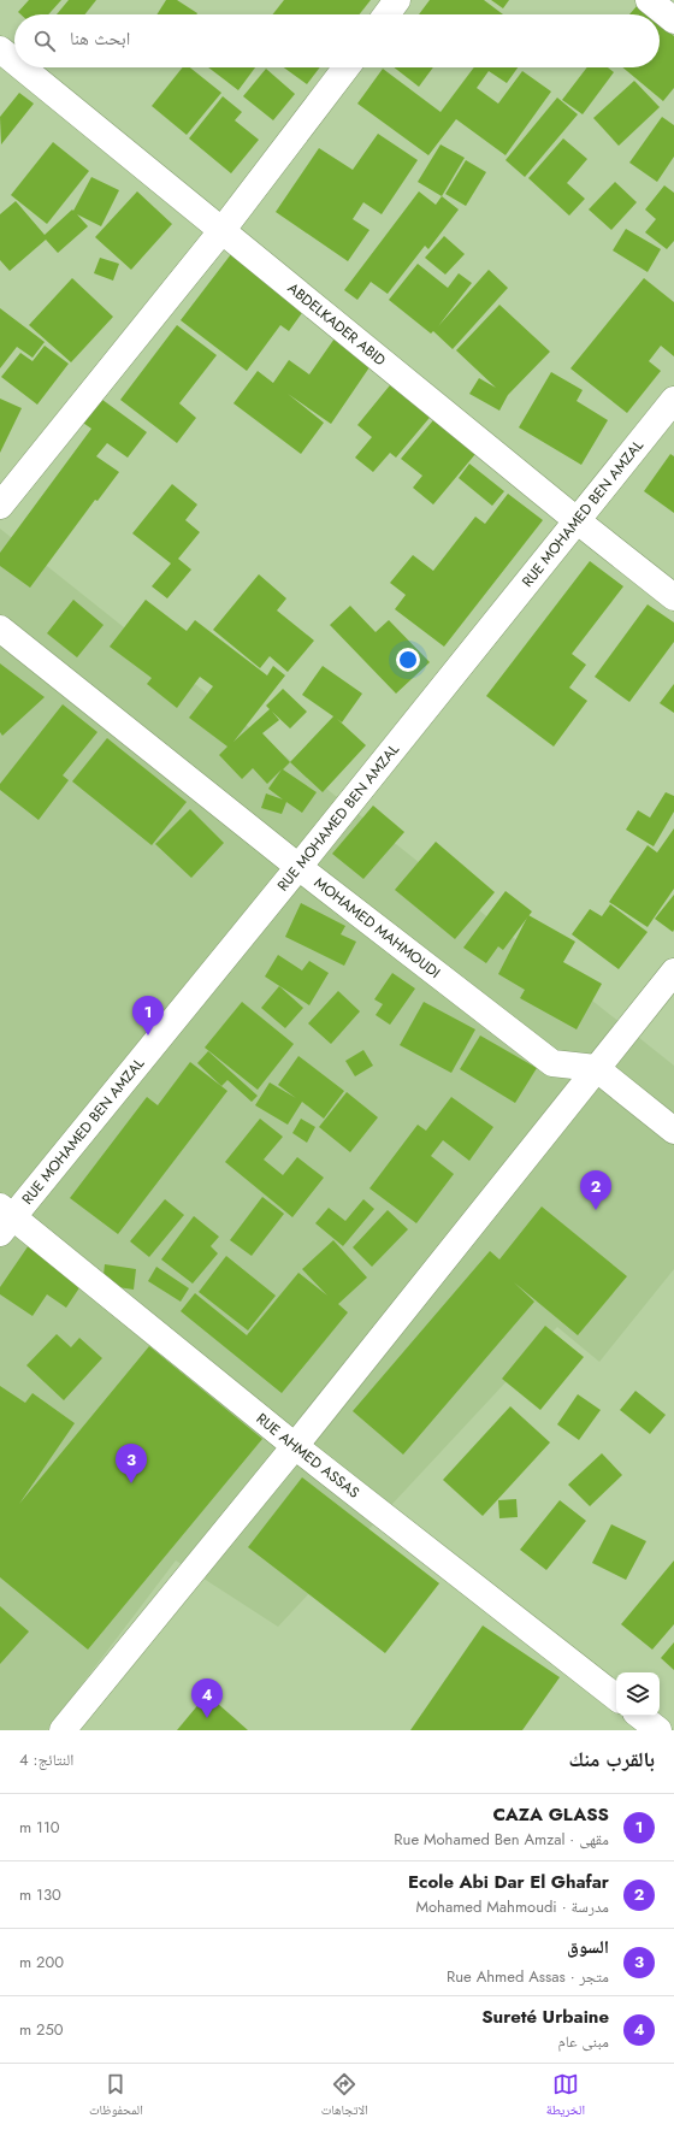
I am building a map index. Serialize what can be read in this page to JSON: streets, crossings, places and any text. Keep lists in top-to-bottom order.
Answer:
{
  "streets": {
    "street": [
      "ABDELKADER ABID",
      "RUE MOHAMED BEN AMZAL",
      "MOHAMED MAHMOUDI",
      "RUE AHMED ASSAS"
    ]
  },
  "crossings": [
    ["ABDELKADER ABID", "RUE MOHAMED BEN AMZAL"],
    ["RUE MOHAMED BEN AMZAL", "MOHAMED MAHMOUDI"],
    ["RUE MOHAMED BEN AMZAL", "RUE AHMED ASSAS"]
  ],
  "page": {
    "search": "ابحث هنا",
    "pins": [
      "1",
      "2",
      "3",
      "4"
    ],
    "heading": ["بالقرب منك", "النتائج: 4"],
    "list": [
      {
        "mark": "1",
        "name": "CAZA GLASS",
        "note": "مقهى · Rue Mohamed Ben Amzal",
        "value": "110 m"
      },
      {
        "mark": "2",
        "name": "Ecole Abi Dar El Ghafar",
        "note": "مدرسة · Mohamed Mahmoudi",
        "value": "130 m"
      },
      {
        "mark": "3",
        "name": "السوق",
        "note": "متجر · Rue Ahmed Assas",
        "value": "200 m"
      },
      {
        "mark": "4",
        "name": "Sureté Urbaine",
        "note": "مبنى عام",
        "value": "250 m"
      }
    ],
    "nav": ["الخريطة", "الاتجاهات", "المحفوظات"]
  }
}
